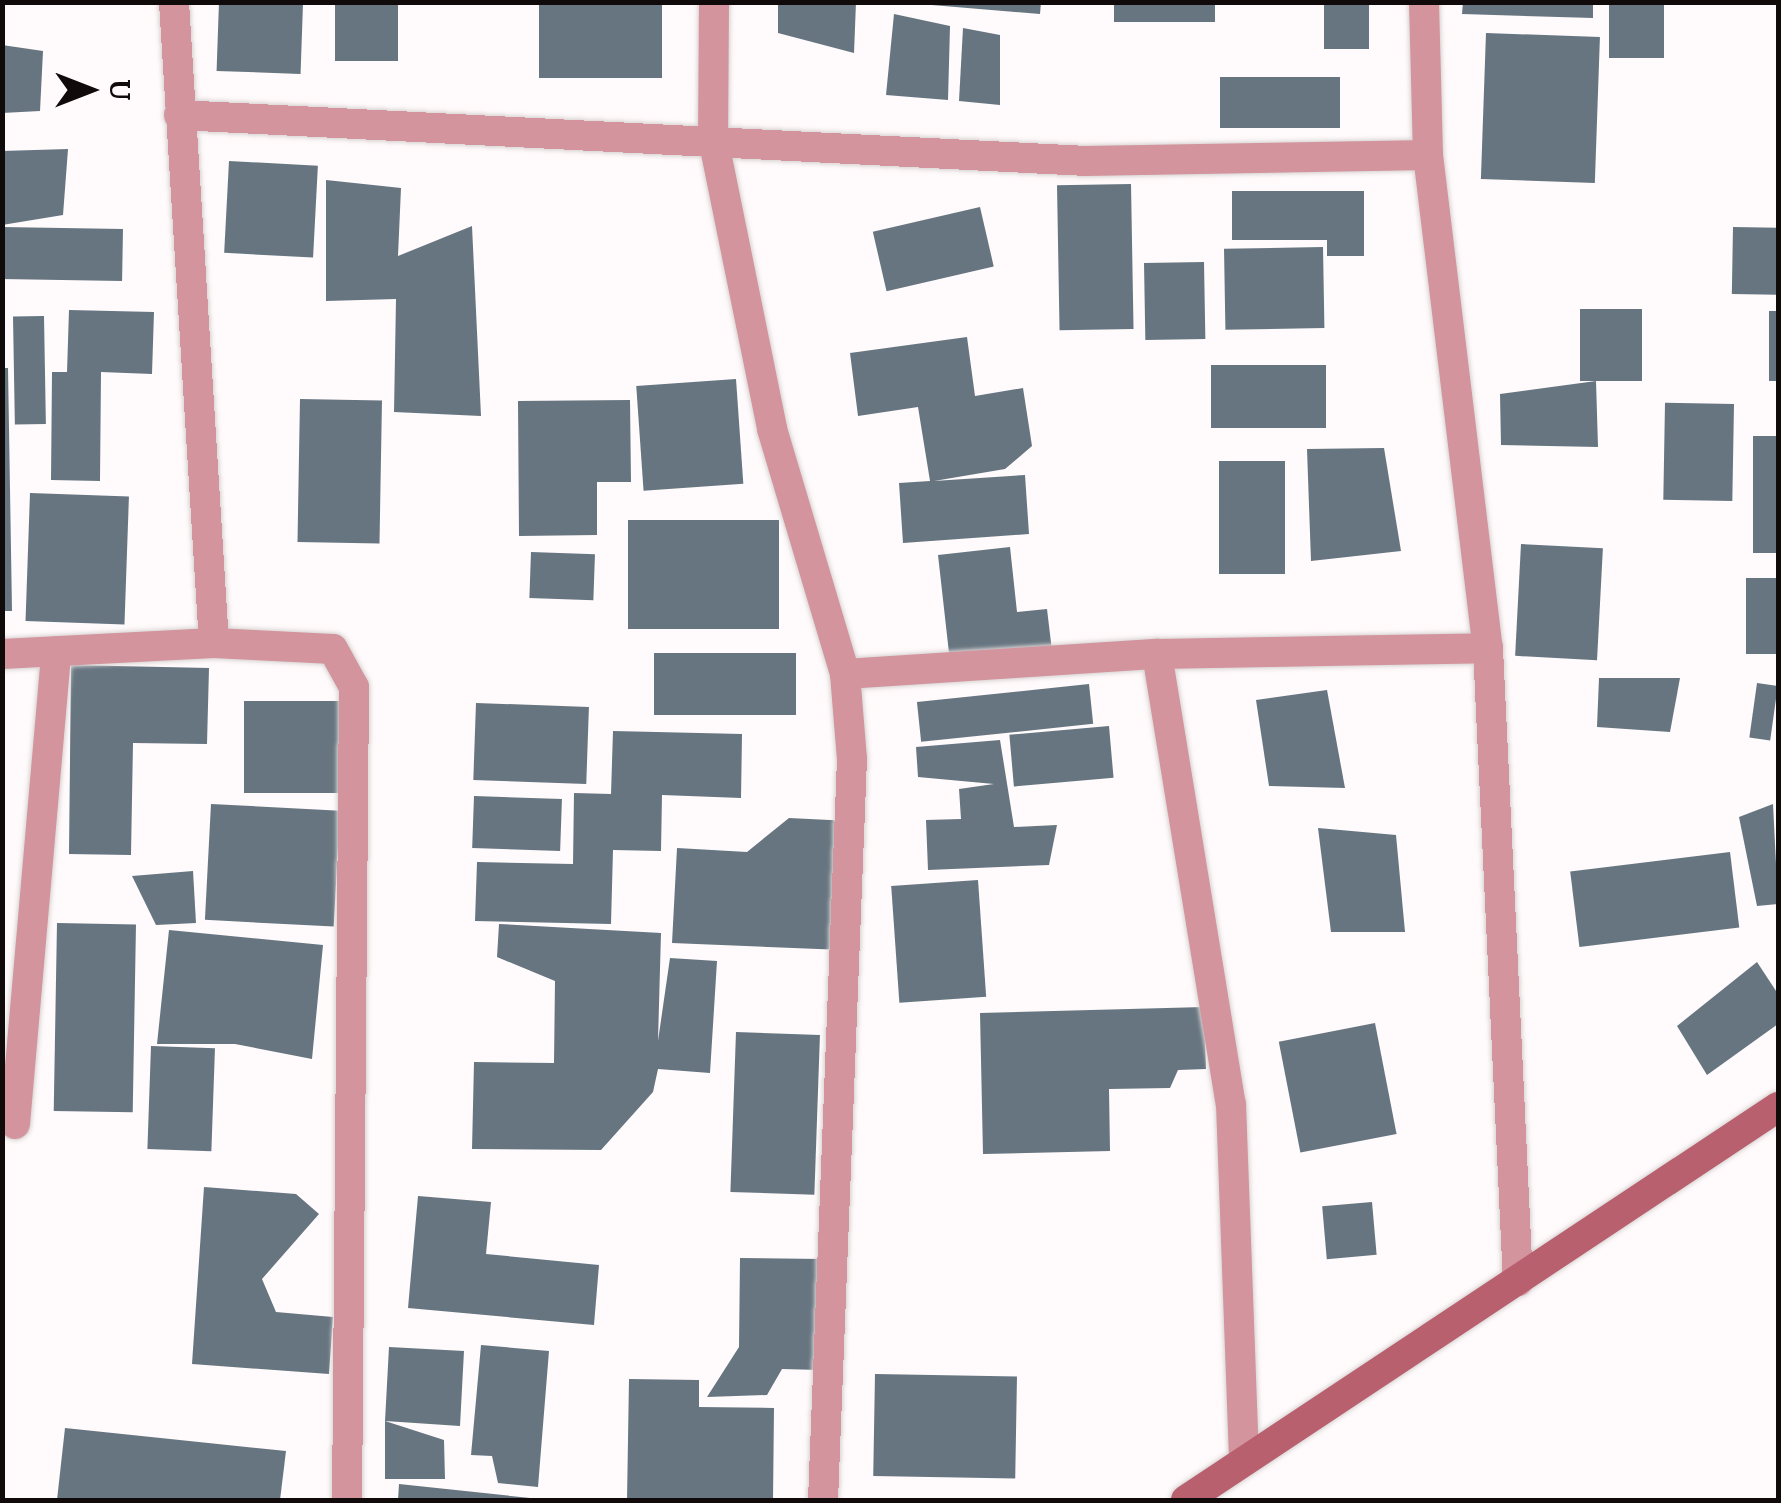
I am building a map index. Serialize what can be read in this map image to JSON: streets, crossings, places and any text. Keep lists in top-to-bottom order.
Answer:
{
  "north": "right"
}
